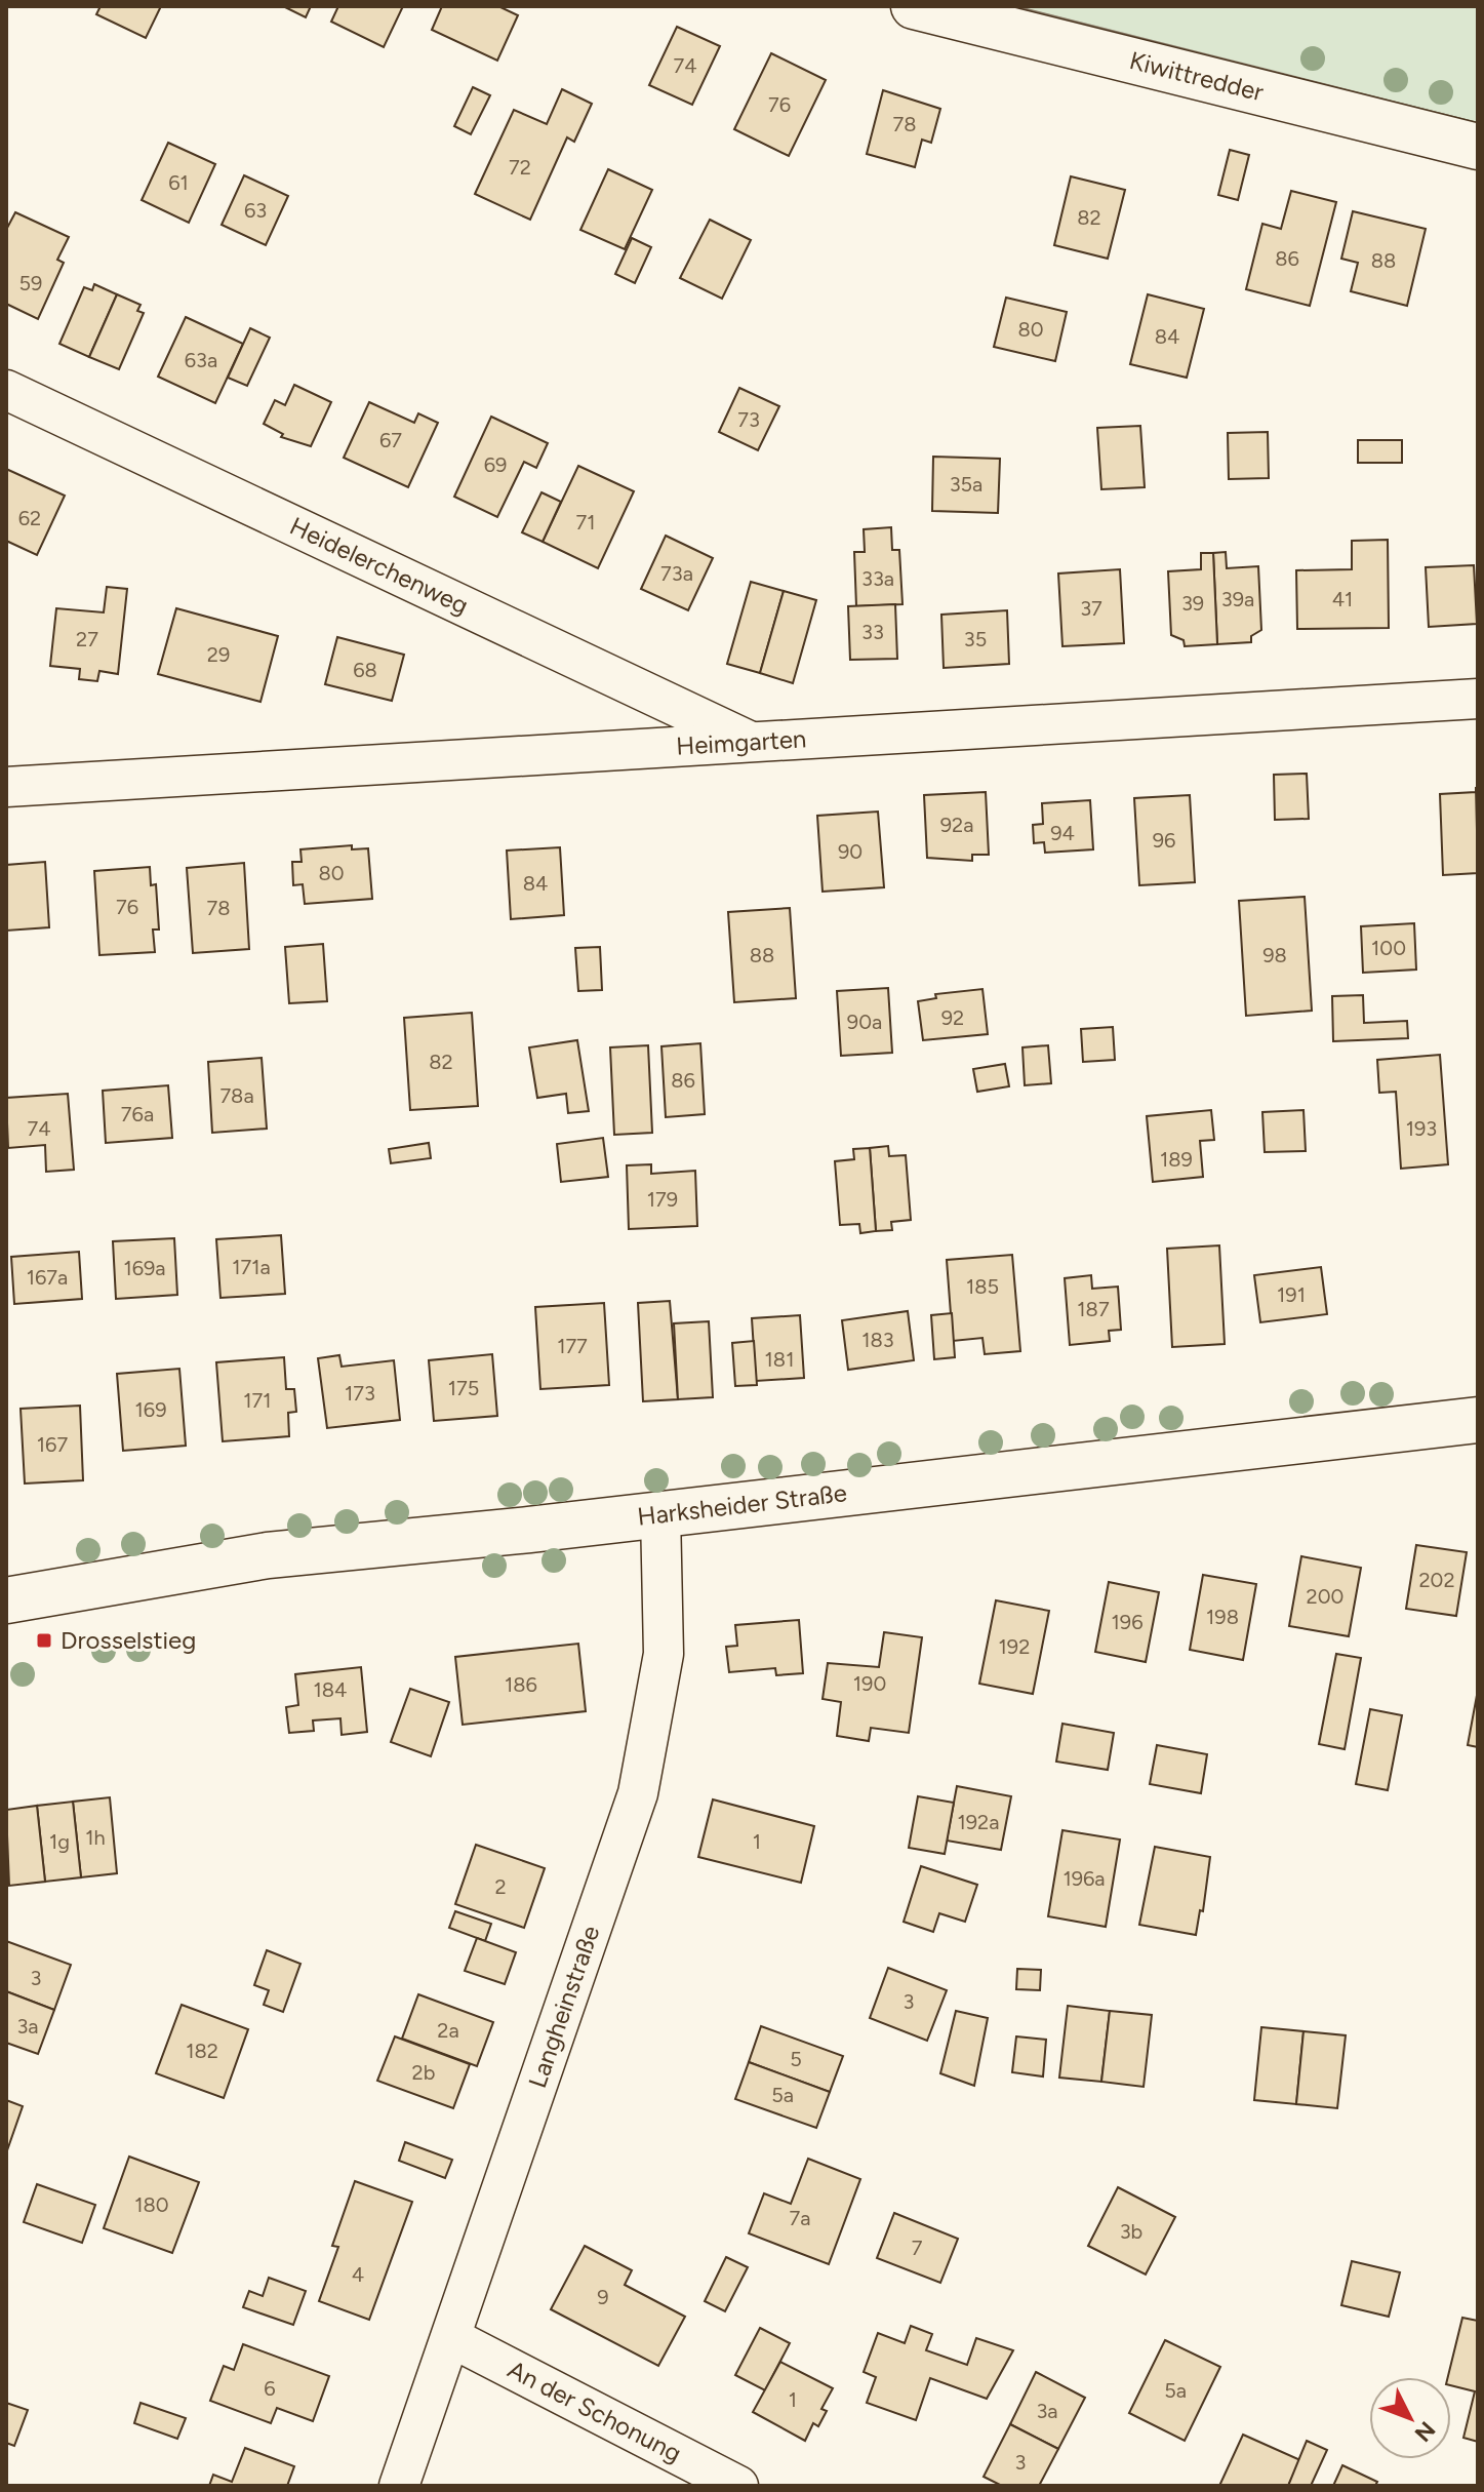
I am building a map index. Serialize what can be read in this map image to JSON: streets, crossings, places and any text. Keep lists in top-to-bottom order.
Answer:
{
  "streets": {
    "main road": ["Kiwittredder", "Harksheider Straße"],
    "street": [
      "Heidelerchenweg",
      "Heimgarten",
      "Langheinstraße",
      "An der Schonung"
    ]
  },
  "crossings": [
    ["Heidelerchenweg", "Heimgarten"],
    ["Harksheider Straße", "Langheinstraße"],
    ["Langheinstraße", "An der Schonung"]
  ],
  "places": {
    "transit": ["Drosselstieg"]
  },
  "house_numbers": [
    "74",
    "76",
    "78",
    "72",
    "61",
    "63",
    "82",
    "86",
    "88",
    "59",
    "80",
    "84",
    "63a",
    "73",
    "67",
    "69",
    "35a",
    "62",
    "71",
    "73a",
    "33a",
    "39a",
    "41",
    "39",
    "37",
    "33",
    "27",
    "35",
    "29",
    "68",
    "92a",
    "94",
    "96",
    "90",
    "80",
    "84",
    "76",
    "78",
    "100",
    "88",
    "98",
    "92",
    "90a",
    "82",
    "86",
    "78a",
    "76a",
    "74",
    "193",
    "189",
    "179",
    "171a",
    "169a",
    "167a",
    "185",
    "191",
    "187",
    "183",
    "177",
    "181",
    "175",
    "173",
    "171",
    "169",
    "167",
    "202",
    "200",
    "198",
    "196",
    "192",
    "190",
    "186",
    "184",
    "192a",
    "1h",
    "1g",
    "1",
    "196a",
    "2",
    "3",
    "3",
    "3a",
    "2a",
    "182",
    "5",
    "2b",
    "5a",
    "180",
    "7a",
    "3b",
    "7",
    "4",
    "9",
    "6",
    "5a",
    "1",
    "3a",
    "3"
  ],
  "north": "bottom right"
}
